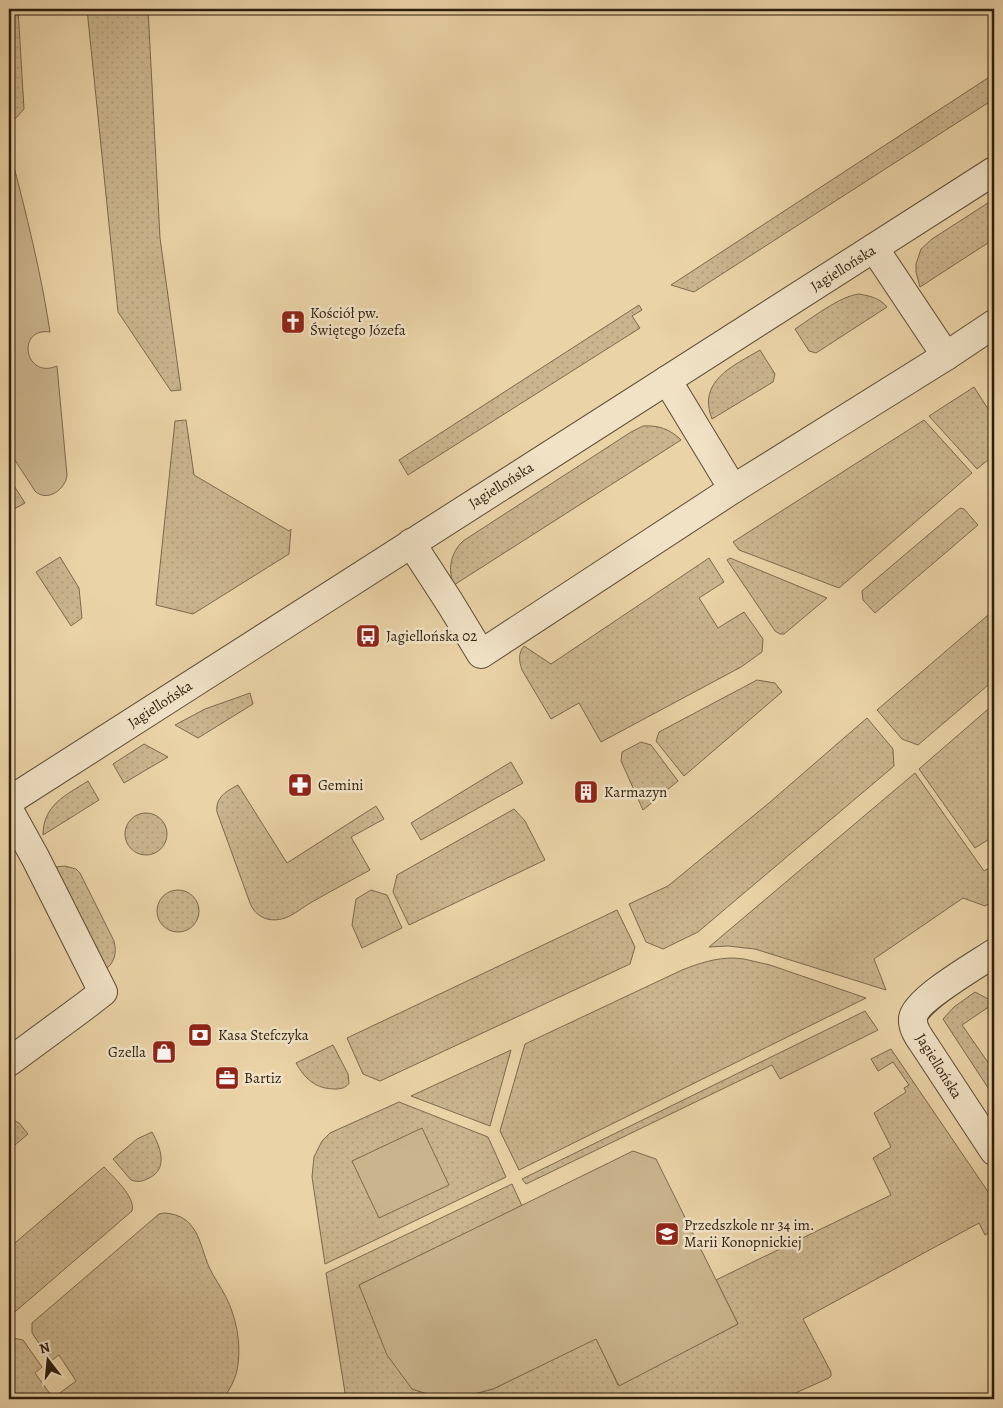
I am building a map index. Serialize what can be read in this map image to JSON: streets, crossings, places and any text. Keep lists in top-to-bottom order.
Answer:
{
  "streets": {
    "street": ["Jagiellońska"]
  },
  "places": {
    "church": ["Kościół pw. Świętego Józefa"],
    "bus stop": ["Jagiellońska 02"],
    "pharmacy": ["Gemini"],
    "building": ["Karmazyn"],
    "bank": ["Kasa Stefczyka"],
    "shop": ["Gzella"],
    "office": ["Bartiz"],
    "school or university": ["Przedszkole nr 34 im. Marii Konopnickiej"]
  },
  "north": "top"
}
